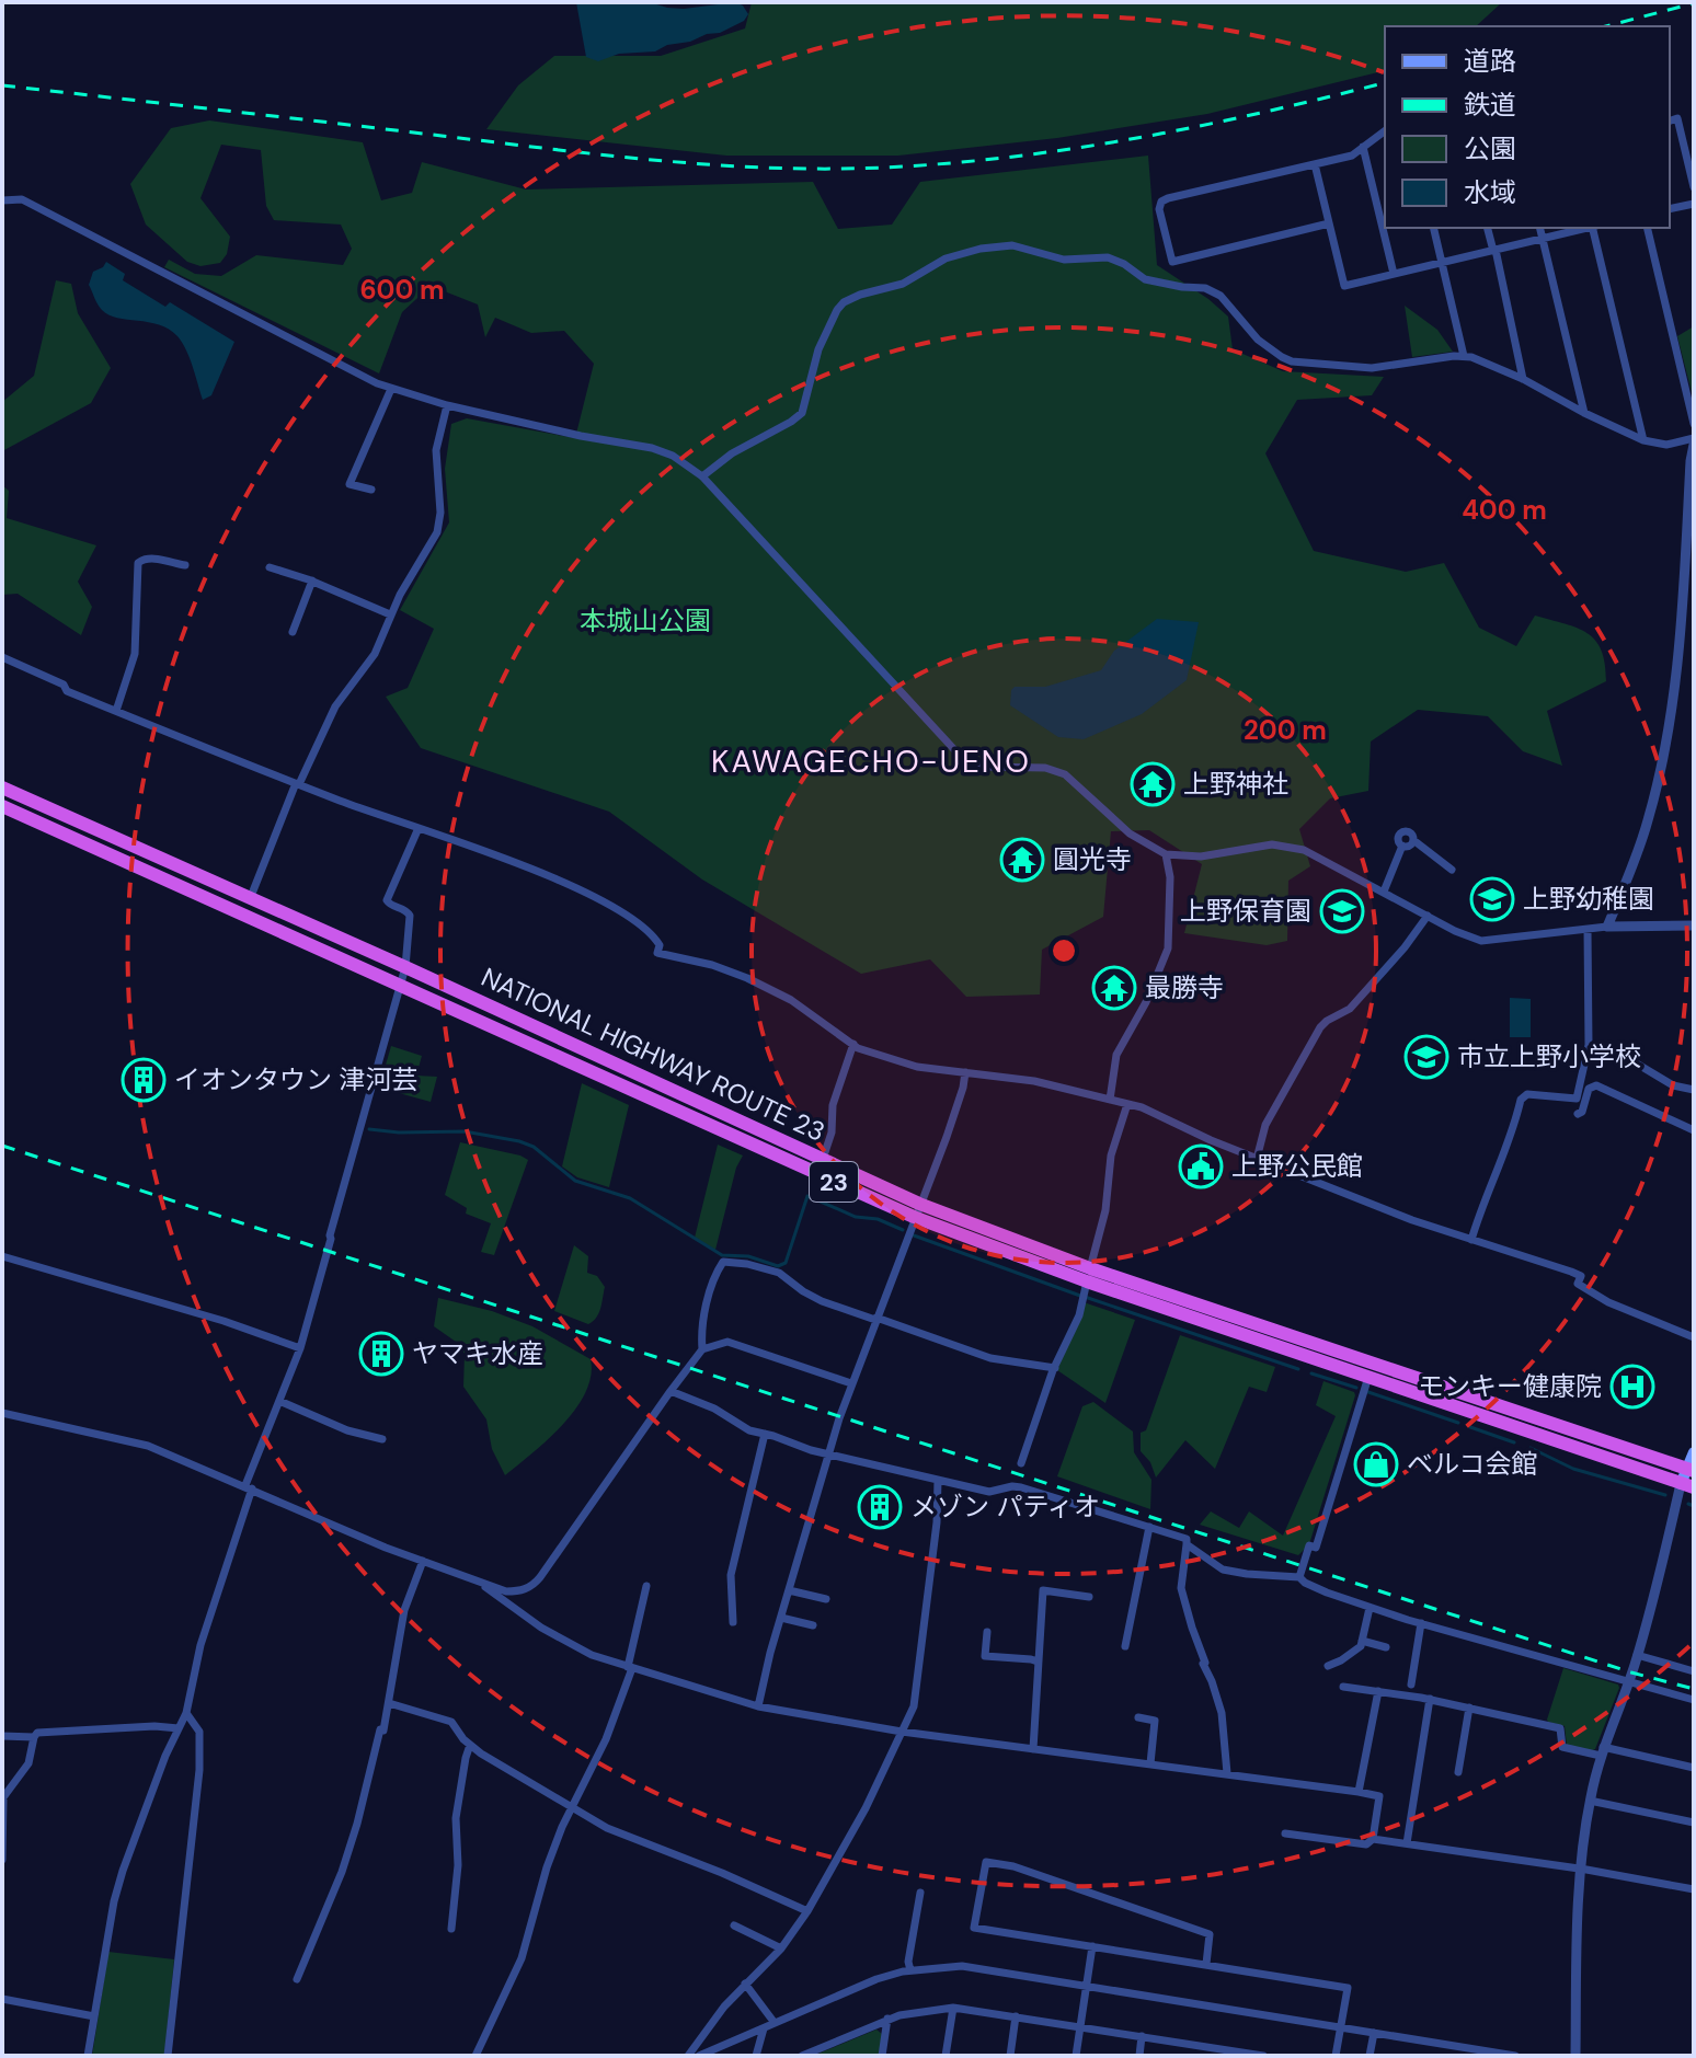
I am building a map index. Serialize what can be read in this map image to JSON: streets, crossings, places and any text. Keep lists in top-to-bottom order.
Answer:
{
  "streets": {
    "highway": ["NATIONAL HIGHWAY ROUTE 23", "23"]
  },
  "districts": ["KAWAGECHO-UENO"],
  "parks": ["本城山公園"],
  "places": {
    "temple": ["上野神社", "圓光寺", "最勝寺"],
    "school or university": ["上野幼稚園", "上野保育園", "市立上野小学校"],
    "building": ["イオンタウン 津河芸", "ヤマキ水産", "メゾン パティオ"],
    "public building": ["上野公民館"],
    "hospital": ["モンキー健康院"],
    "shop": ["ベルコ会館"]
  },
  "legend": [
    "道路",
    "鉄道",
    "公園",
    "水域"
  ],
  "rings": ["600 m", "400 m", "200 m"]
}
